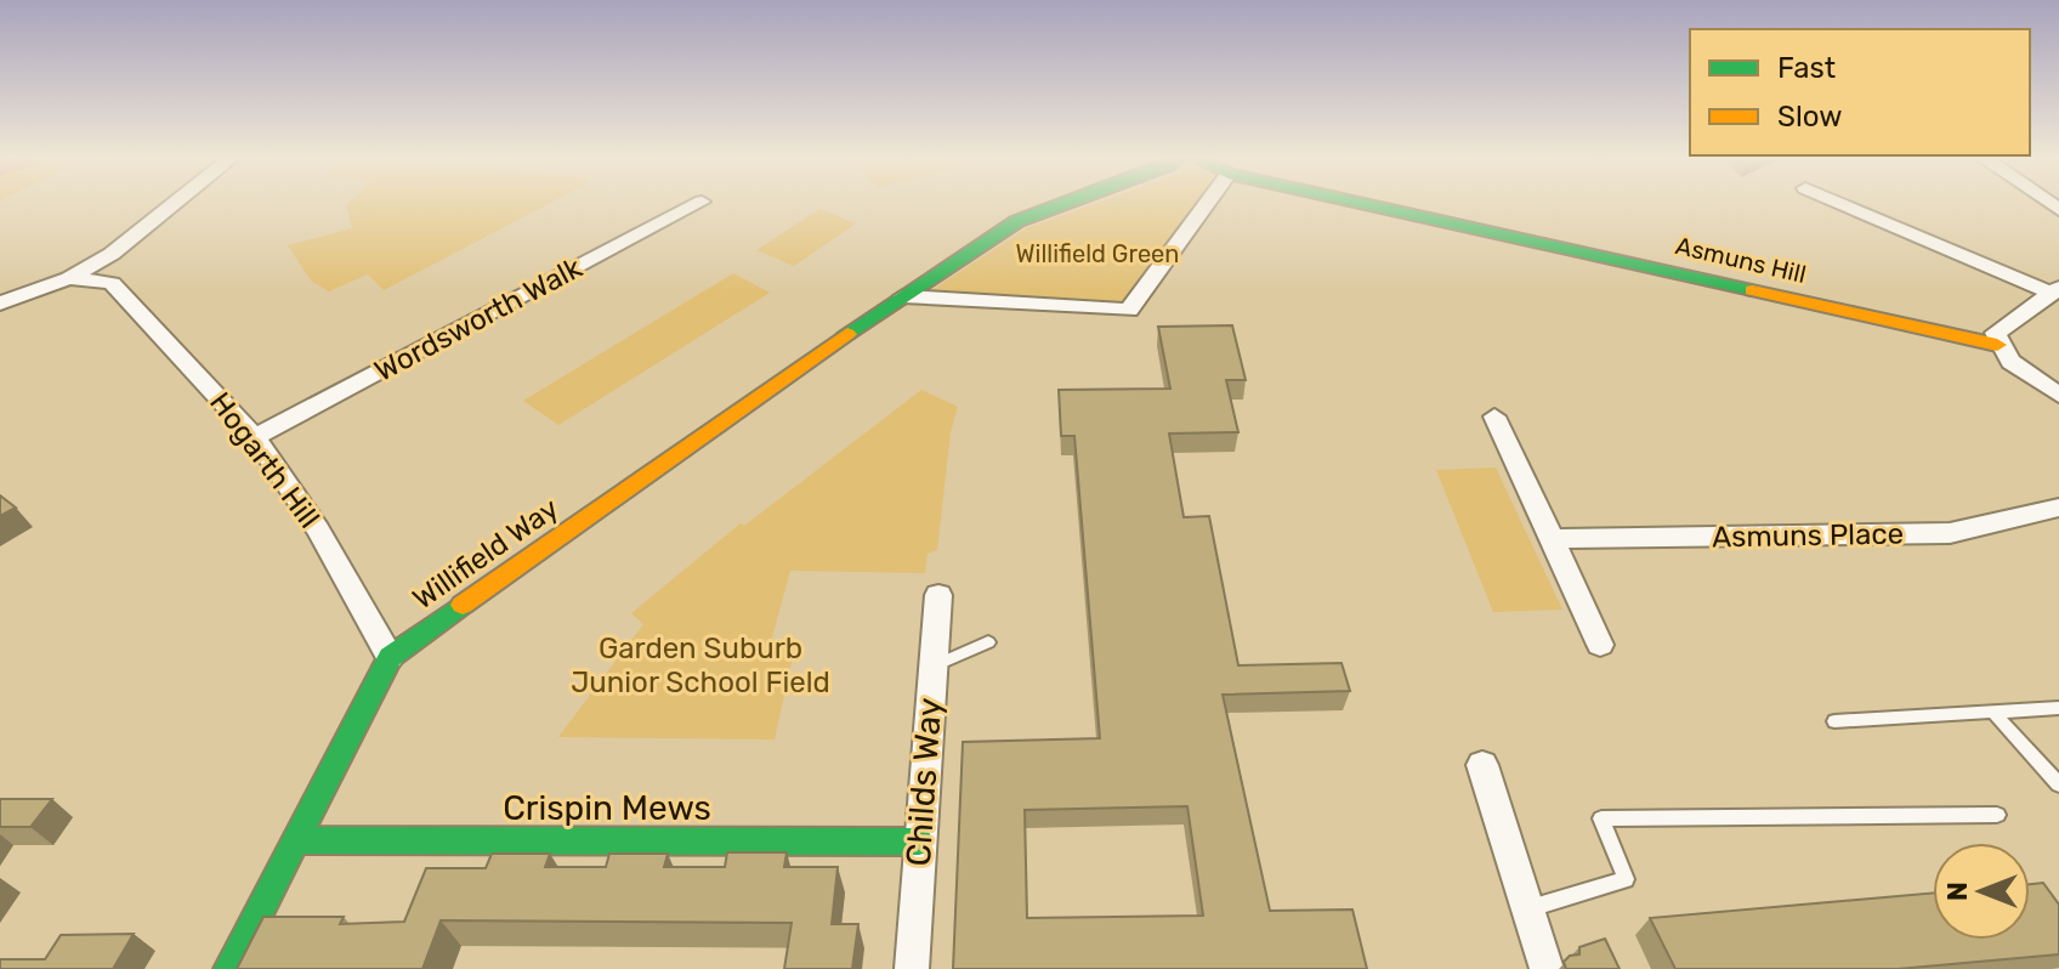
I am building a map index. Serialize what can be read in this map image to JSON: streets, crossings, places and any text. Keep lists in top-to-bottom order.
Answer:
{
  "streets": {
    "street": [
      "Asmuns Hill",
      "Wordsworth Walk",
      "Hogarth Hill",
      "Asmuns Place",
      "Willifield Way",
      "Childs Way",
      "Crispin Mews"
    ]
  },
  "crossings": [
    ["Wordsworth Walk", "Hogarth Hill"],
    ["Hogarth Hill", "Willifield Way"],
    ["Willifield Way", "Crispin Mews"],
    ["Childs Way", "Crispin Mews"]
  ],
  "parks": ["Willifield Green", "Garden Suburb Junior School Field"],
  "legend": ["Fast", "Slow"],
  "north": "left"
}
